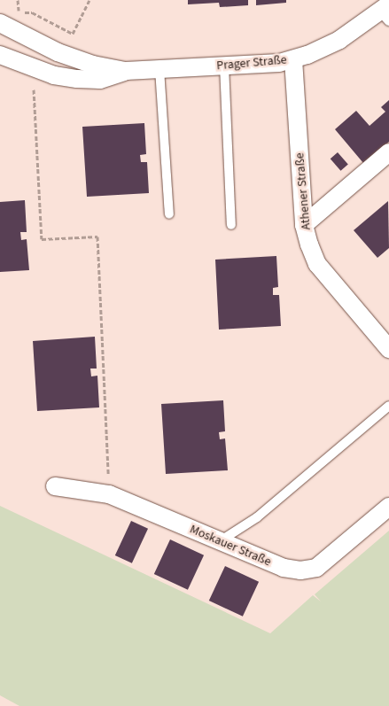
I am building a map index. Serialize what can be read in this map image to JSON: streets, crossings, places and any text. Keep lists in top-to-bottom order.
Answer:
{
  "streets": {
    "street": ["Prager Straße", "Athener Straße", "Moskauer Straße"]
  },
  "crossings": [
    ["Prager Straße", "Athener Straße"]
  ]
}
